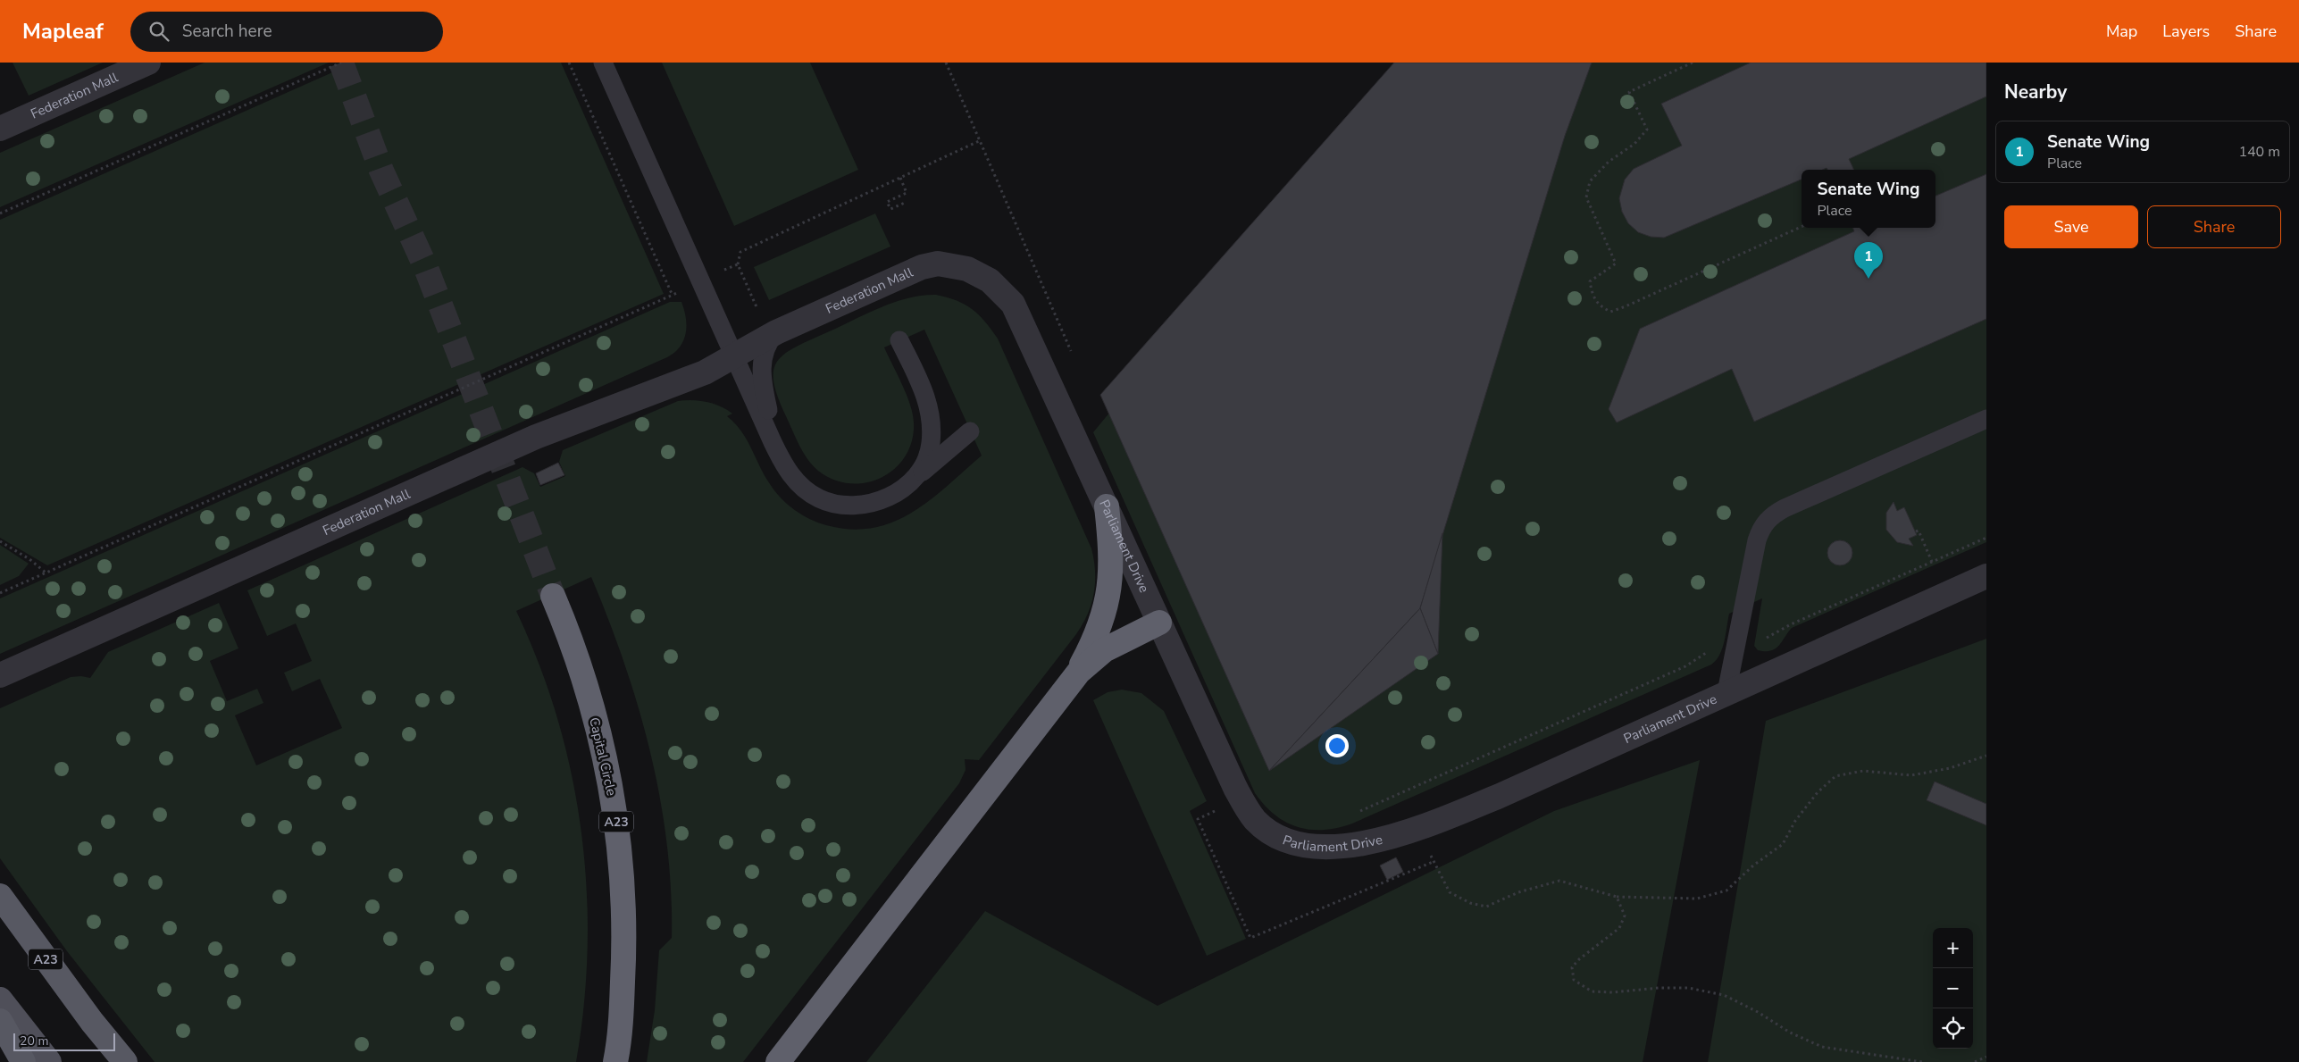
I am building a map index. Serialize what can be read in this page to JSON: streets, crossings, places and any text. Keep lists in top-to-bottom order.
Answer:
{
  "streets": {
    "highway": ["Capital Circle", "A23"],
    "street": ["Federation Mall", "Parliament Drive"]
  },
  "crossings": [
    ["Federation Mall", "Parliament Drive"]
  ],
  "scale_bar": "20 m",
  "page": {
    "header": "Mapleaf",
    "search": "Search here",
    "nav": ["Map", "Layers", "Share"],
    "heading": "Nearby",
    "list": [
      {
        "mark": "1",
        "name": "Senate Wing",
        "note": "Place",
        "value": "140 m"
      }
    ],
    "popup": ["Senate Wing", "Place"],
    "buttons": ["Save", "Share"],
    "pins": "1",
    "map_buttons": ["+", "−"],
    "scale": "20 m"
  }
}
